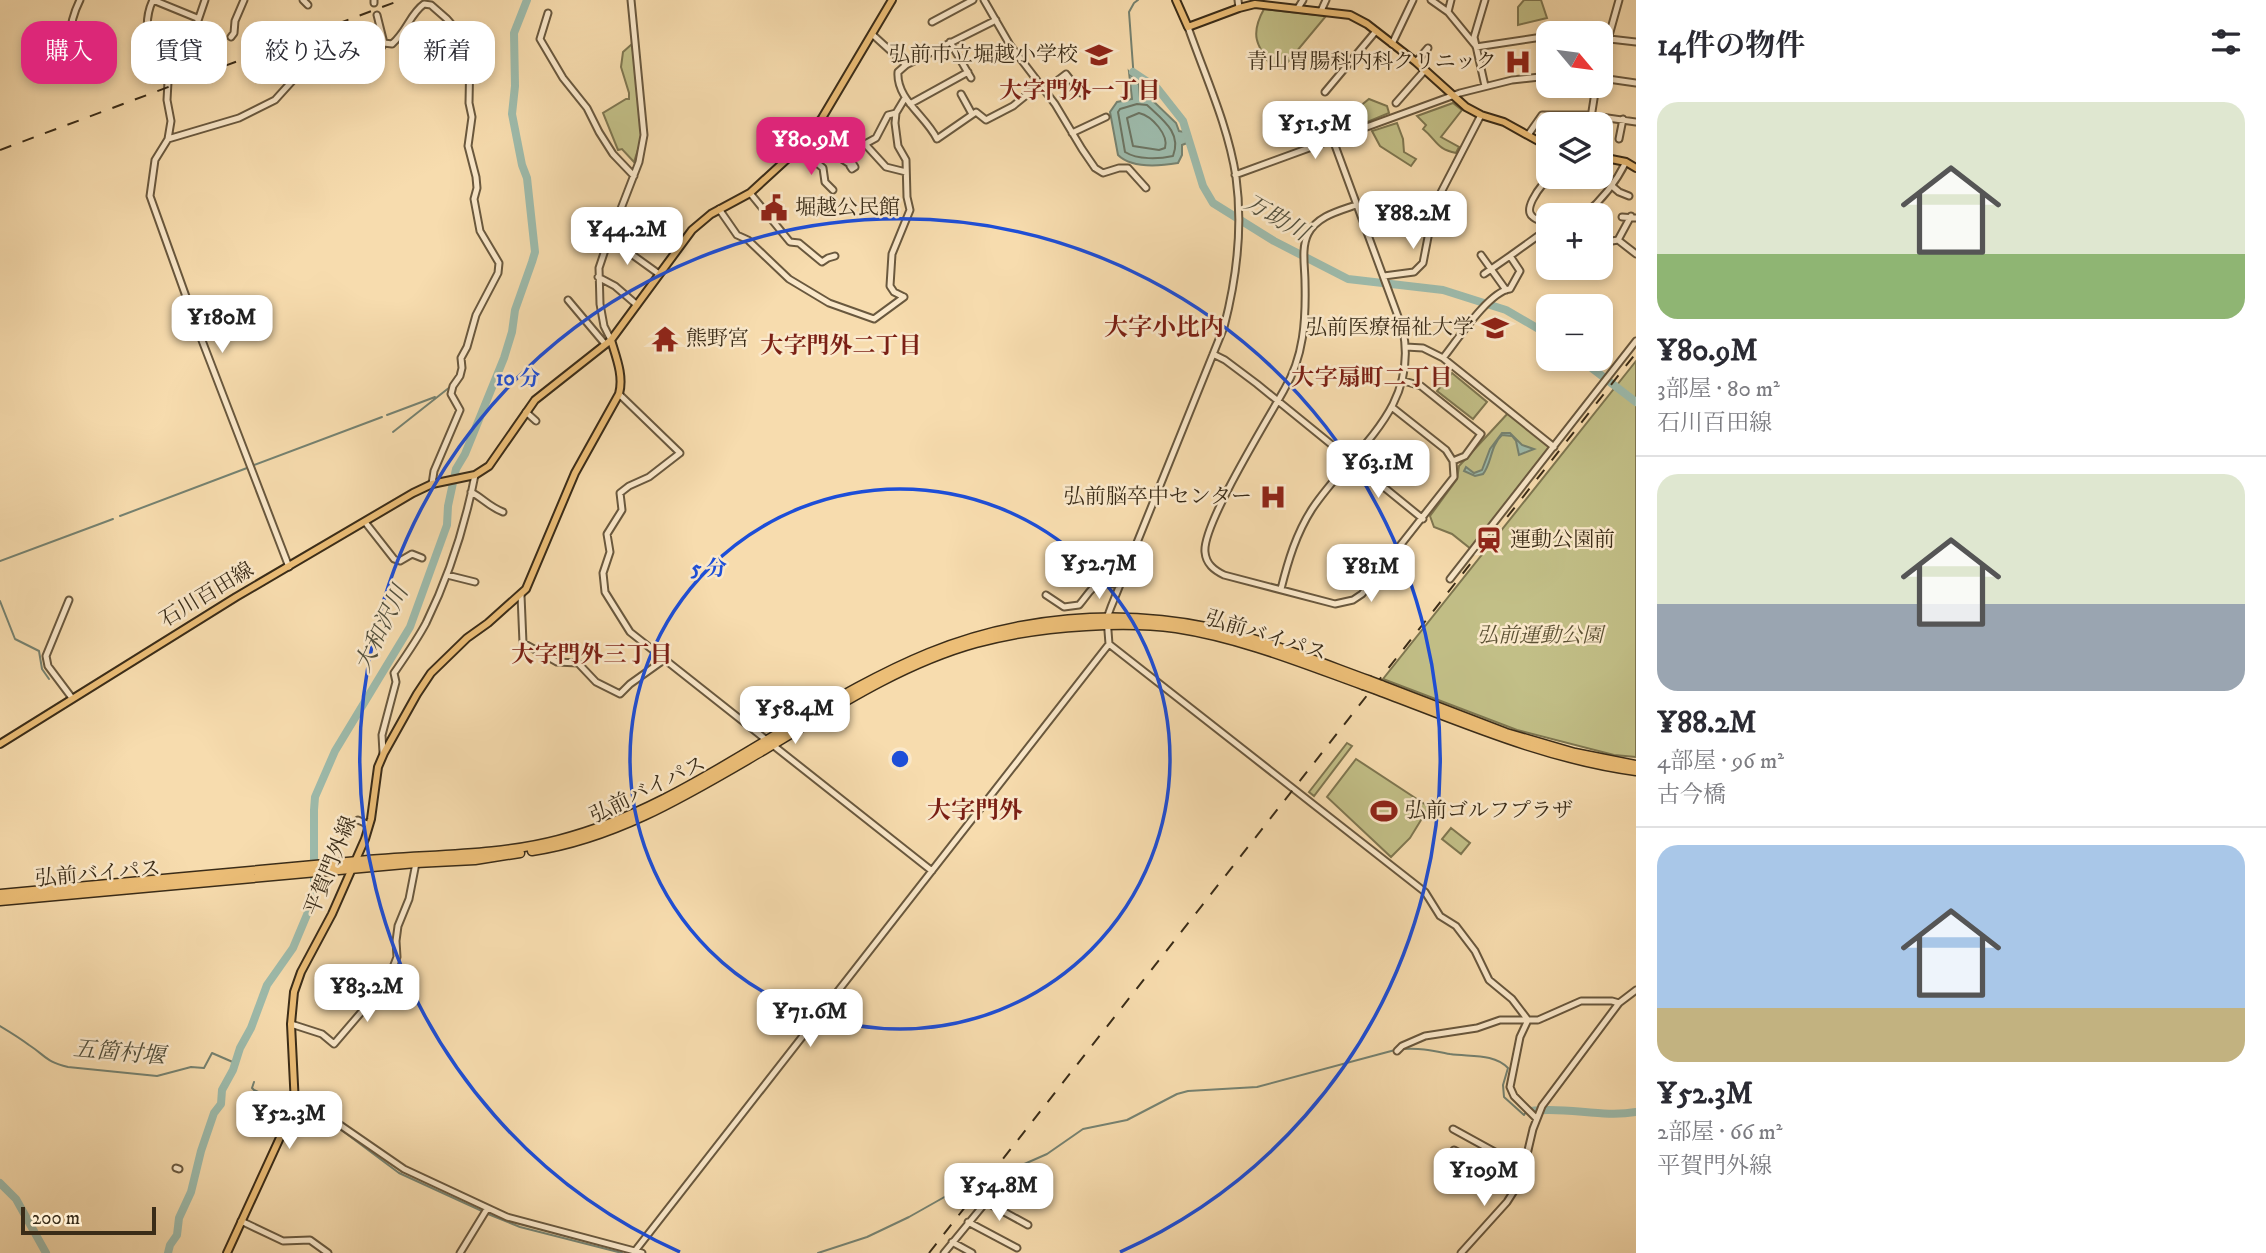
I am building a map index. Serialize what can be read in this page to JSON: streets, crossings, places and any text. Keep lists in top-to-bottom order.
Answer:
{
  "streets": {
    "highway": ["弘前バイパス"],
    "main road": ["石川百田線", "平賀門外線"]
  },
  "crossings": [
    ["弘前バイパス", "平賀門外線"]
  ],
  "districts": [
    "大字門外一丁目",
    "大字小比内",
    "大字門外二丁目",
    "大字扇町二丁目",
    "大字門外三丁目",
    "大字門外"
  ],
  "water": ["万助川", "大和沢川", "五箇村堰"],
  "parks": ["弘前運動公園"],
  "places": {
    "school or university": ["弘前市立堀越小学校", "弘前医療福祉大学"],
    "hospital": ["青山胃腸科内科クリニック", "弘前脳卒中センター"],
    "public building": ["堀越公民館"],
    "temple": ["熊野宮"],
    "station": ["運動公園前"],
    "sports": ["弘前ゴルフプラザ"]
  },
  "scale_bar": "200 m",
  "north": "bottom right",
  "page": {
    "heading": "14件の物件",
    "map_buttons": ["+", "−"],
    "chip": [
      "購入",
      "賃貸",
      "絞り込み",
      "新着"
    ],
    "list": [
      {
        "name": "¥80.9M",
        "note": "3部屋 · 80 m² · 石川百田線"
      },
      {
        "name": "¥88.2M",
        "note": "4部屋 · 96 m² · 古今橋"
      },
      {
        "name": "¥52.3M",
        "note": "2部屋 · 66 m² · 平賀門外線"
      }
    ],
    "price": [
      "¥51.5M",
      "¥80.9M",
      "¥88.2M",
      "¥44.2M",
      "¥180M",
      "¥63.1M",
      "¥52.7M",
      "¥81M",
      "¥58.4M",
      "¥83.2M",
      "¥71.6M",
      "¥52.3M",
      "¥109M",
      "¥54.8M"
    ],
    "scale": "200 m"
  },
  "rings": ["10 分", "5 分"]
}
